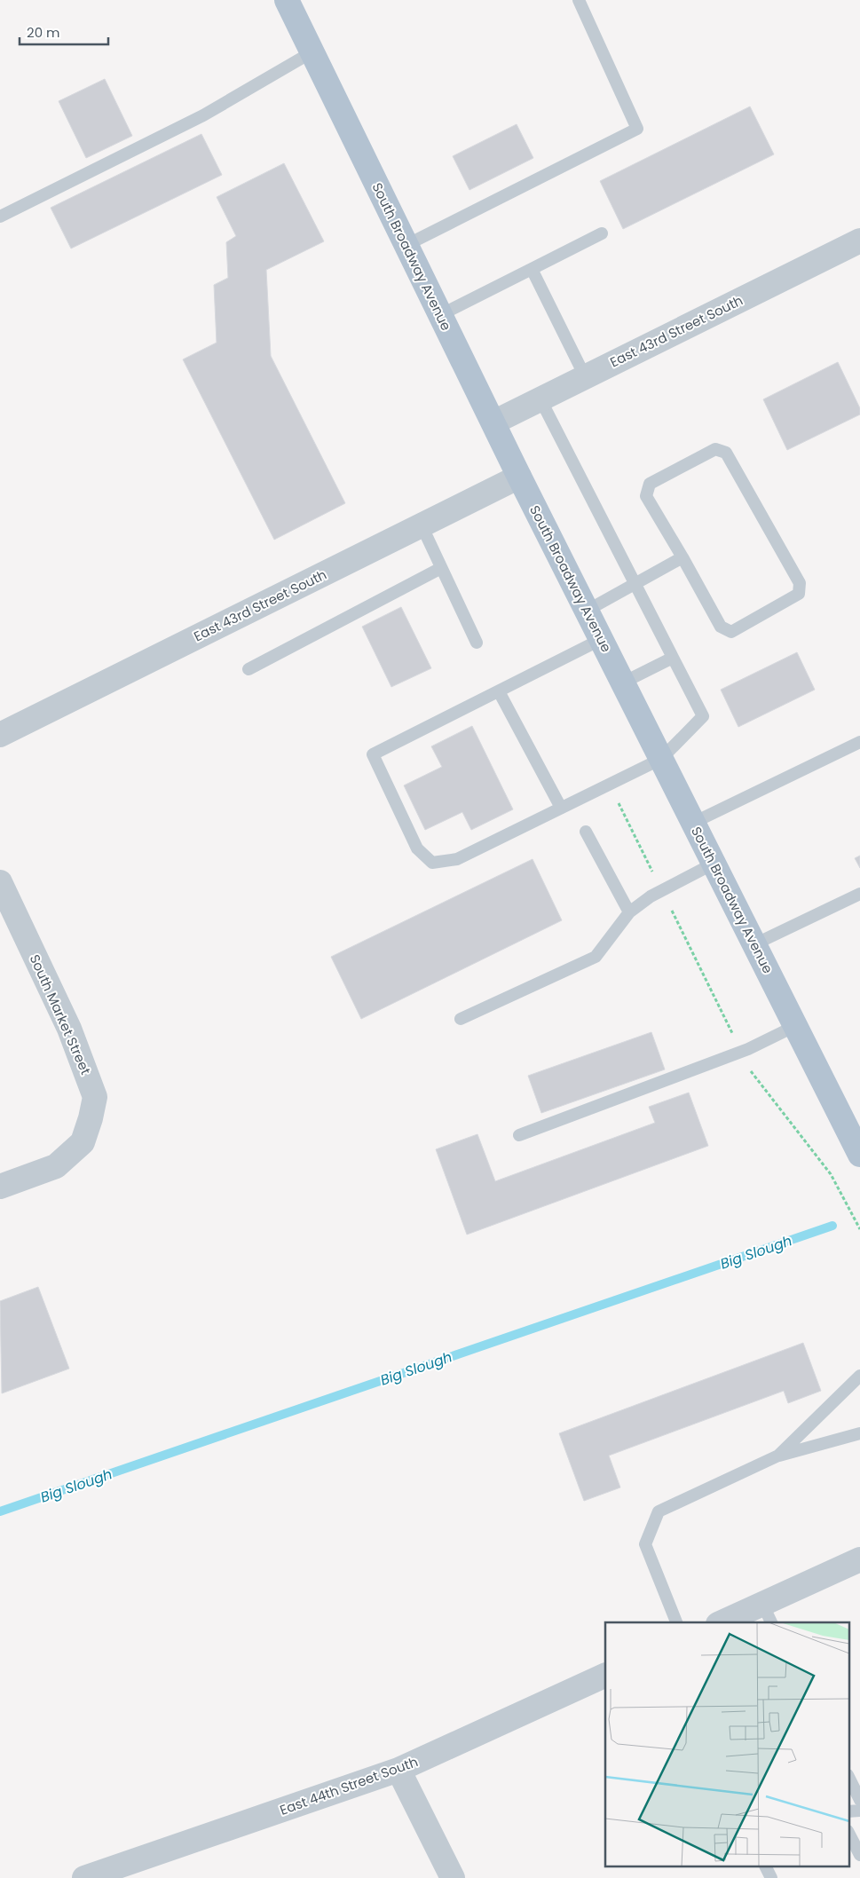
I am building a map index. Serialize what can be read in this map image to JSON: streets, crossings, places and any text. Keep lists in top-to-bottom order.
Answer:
{
  "streets": {
    "main road": ["South Broadway Avenue"],
    "street": ["East 43rd Street South", "South Market Street", "East 44th Street South"]
  },
  "crossings": [
    ["South Broadway Avenue", "East 43rd Street South"]
  ],
  "water": ["Big Slough"],
  "scale_bar": "20 m"
}
